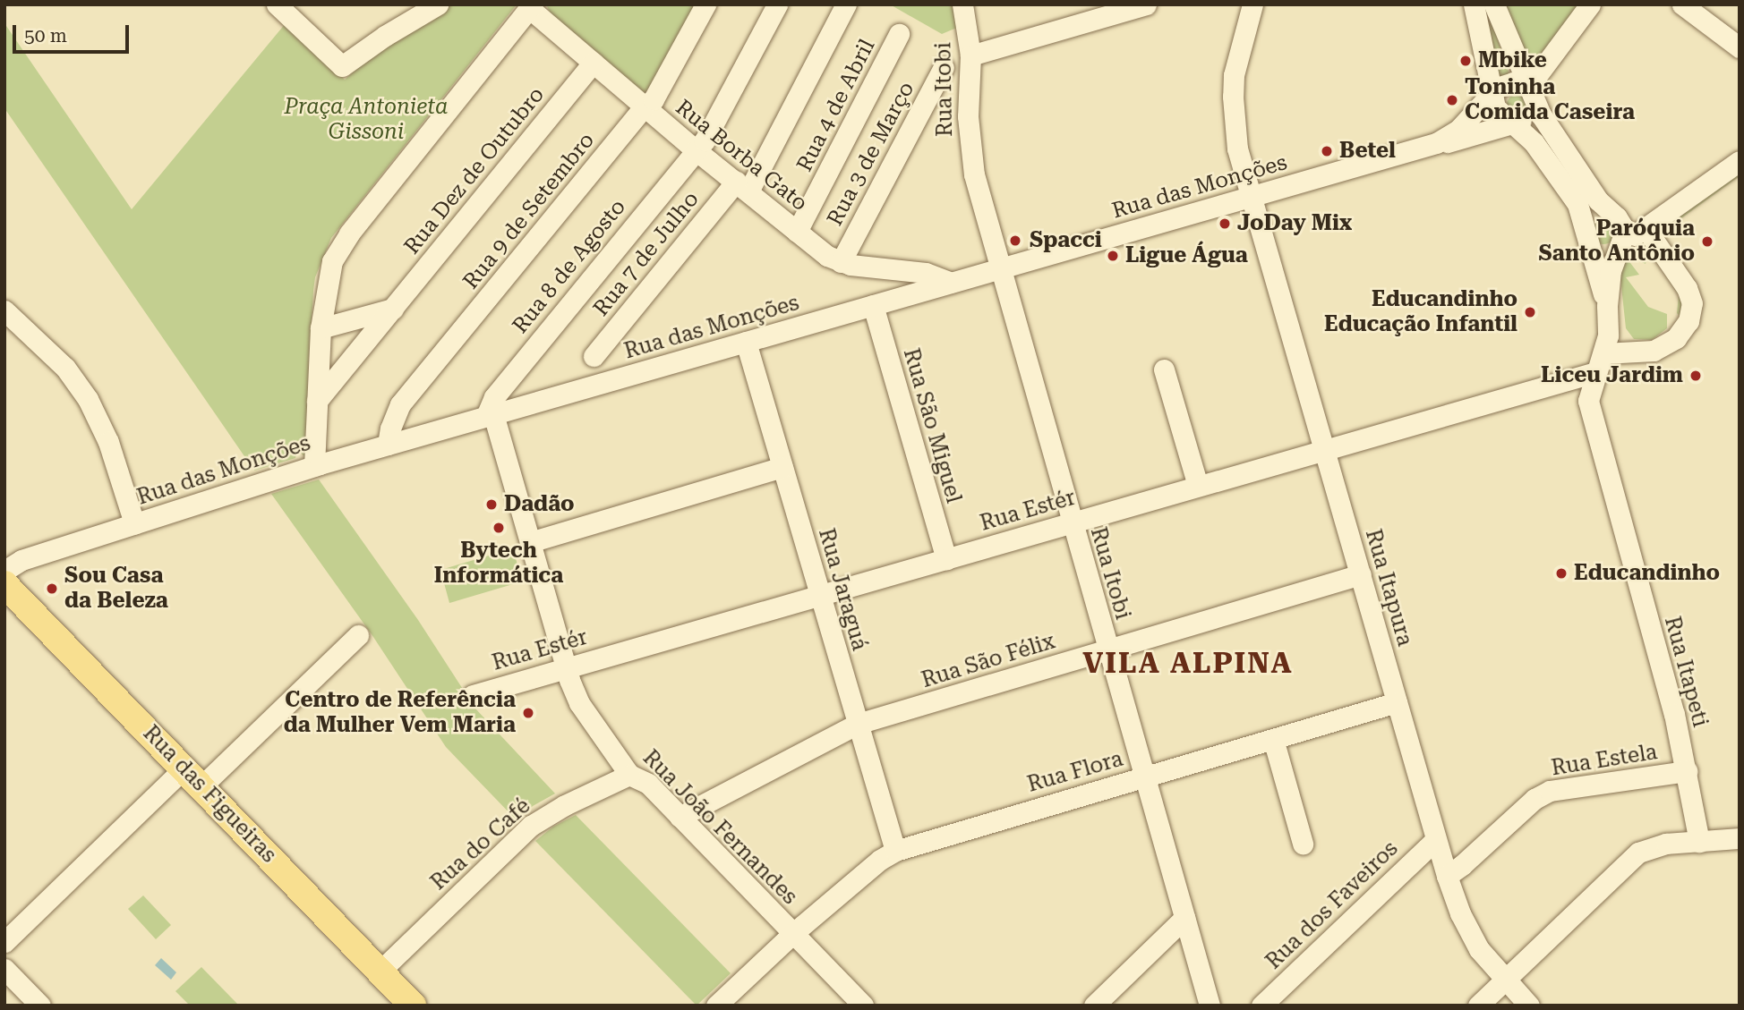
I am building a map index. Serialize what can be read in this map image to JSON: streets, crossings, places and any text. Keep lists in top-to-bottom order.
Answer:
{
  "streets": {
    "main road": ["Rua das Figueiras"],
    "street": [
      "Rua Itobi",
      "Rua 4 de Abril",
      "Rua 3 de Março",
      "Rua Borba Gato",
      "Rua Dez de Outubro",
      "Rua das Monções",
      "Rua 9 de Setembro",
      "Rua 7 de Julho",
      "Rua 8 de Agosto",
      "Rua São Miguel",
      "Rua Estér",
      "Rua Itapura",
      "Rua Jaraguá",
      "Rua São Félix",
      "Rua Itapeti",
      "Rua Estela",
      "Rua Flora",
      "Rua João Fernandes",
      "Rua do Café",
      "Rua dos Faveiros"
    ]
  },
  "crossings": [
    ["Rua Itobi", "Rua das Monções"],
    ["Rua Itobi", "Rua Estér"],
    ["Rua Itobi", "Rua São Félix"],
    ["Rua Itobi", "Rua Flora"],
    ["Rua 4 de Abril", "Rua Borba Gato"],
    ["Rua 3 de Março", "Rua Borba Gato"],
    ["Rua Borba Gato", "Rua Dez de Outubro"],
    ["Rua Borba Gato", "Rua das Monções"],
    ["Rua Borba Gato", "Rua 9 de Setembro"],
    ["Rua Borba Gato", "Rua 7 de Julho"],
    ["Rua Borba Gato", "Rua 8 de Agosto"],
    ["Rua das Monções", "Rua 9 de Setembro"],
    ["Rua das Monções", "Rua 8 de Agosto"],
    ["Rua das Monções", "Rua São Miguel"],
    ["Rua das Monções", "Rua Itapura"],
    ["Rua das Monções", "Rua Jaraguá"],
    ["Rua das Monções", "Rua João Fernandes"],
    ["Rua 8 de Agosto", "Rua João Fernandes"],
    ["Rua São Miguel", "Rua Estér"],
    ["Rua Estér", "Rua Itapura"],
    ["Rua Estér", "Rua Jaraguá"],
    ["Rua Estér", "Rua Itapeti"],
    ["Rua Estér", "Rua João Fernandes"],
    ["Rua Itapura", "Rua São Félix"],
    ["Rua Itapura", "Rua Estela"],
    ["Rua Itapura", "Rua Flora"],
    ["Rua Itapura", "Rua dos Faveiros"],
    ["Rua Jaraguá", "Rua São Félix"],
    ["Rua Jaraguá", "Rua Flora"],
    ["Rua São Félix", "Rua João Fernandes"],
    ["Rua Itapeti", "Rua Estela"],
    ["Rua Flora", "Rua João Fernandes"],
    ["Rua das Figueiras", "Rua do Café"],
    ["Rua João Fernandes", "Rua do Café"]
  ],
  "districts": ["VILA ALPINA"],
  "parks": ["Praça Antonieta Gissoni"],
  "places": [
    "Mbike",
    "Toninha Comida Caseira",
    "Betel",
    "JoDay Mix",
    "Spacci",
    "Paróquia Santo Antônio",
    "Ligue Água",
    "Educandinho Educação Infantil",
    "Liceu Jardim",
    "Dadão",
    "Bytech Informática",
    "Educandinho",
    "Sou Casa da Beleza",
    "Centro de Referência da Mulher Vem Maria"
  ],
  "scale_bar": "50 m"
}
